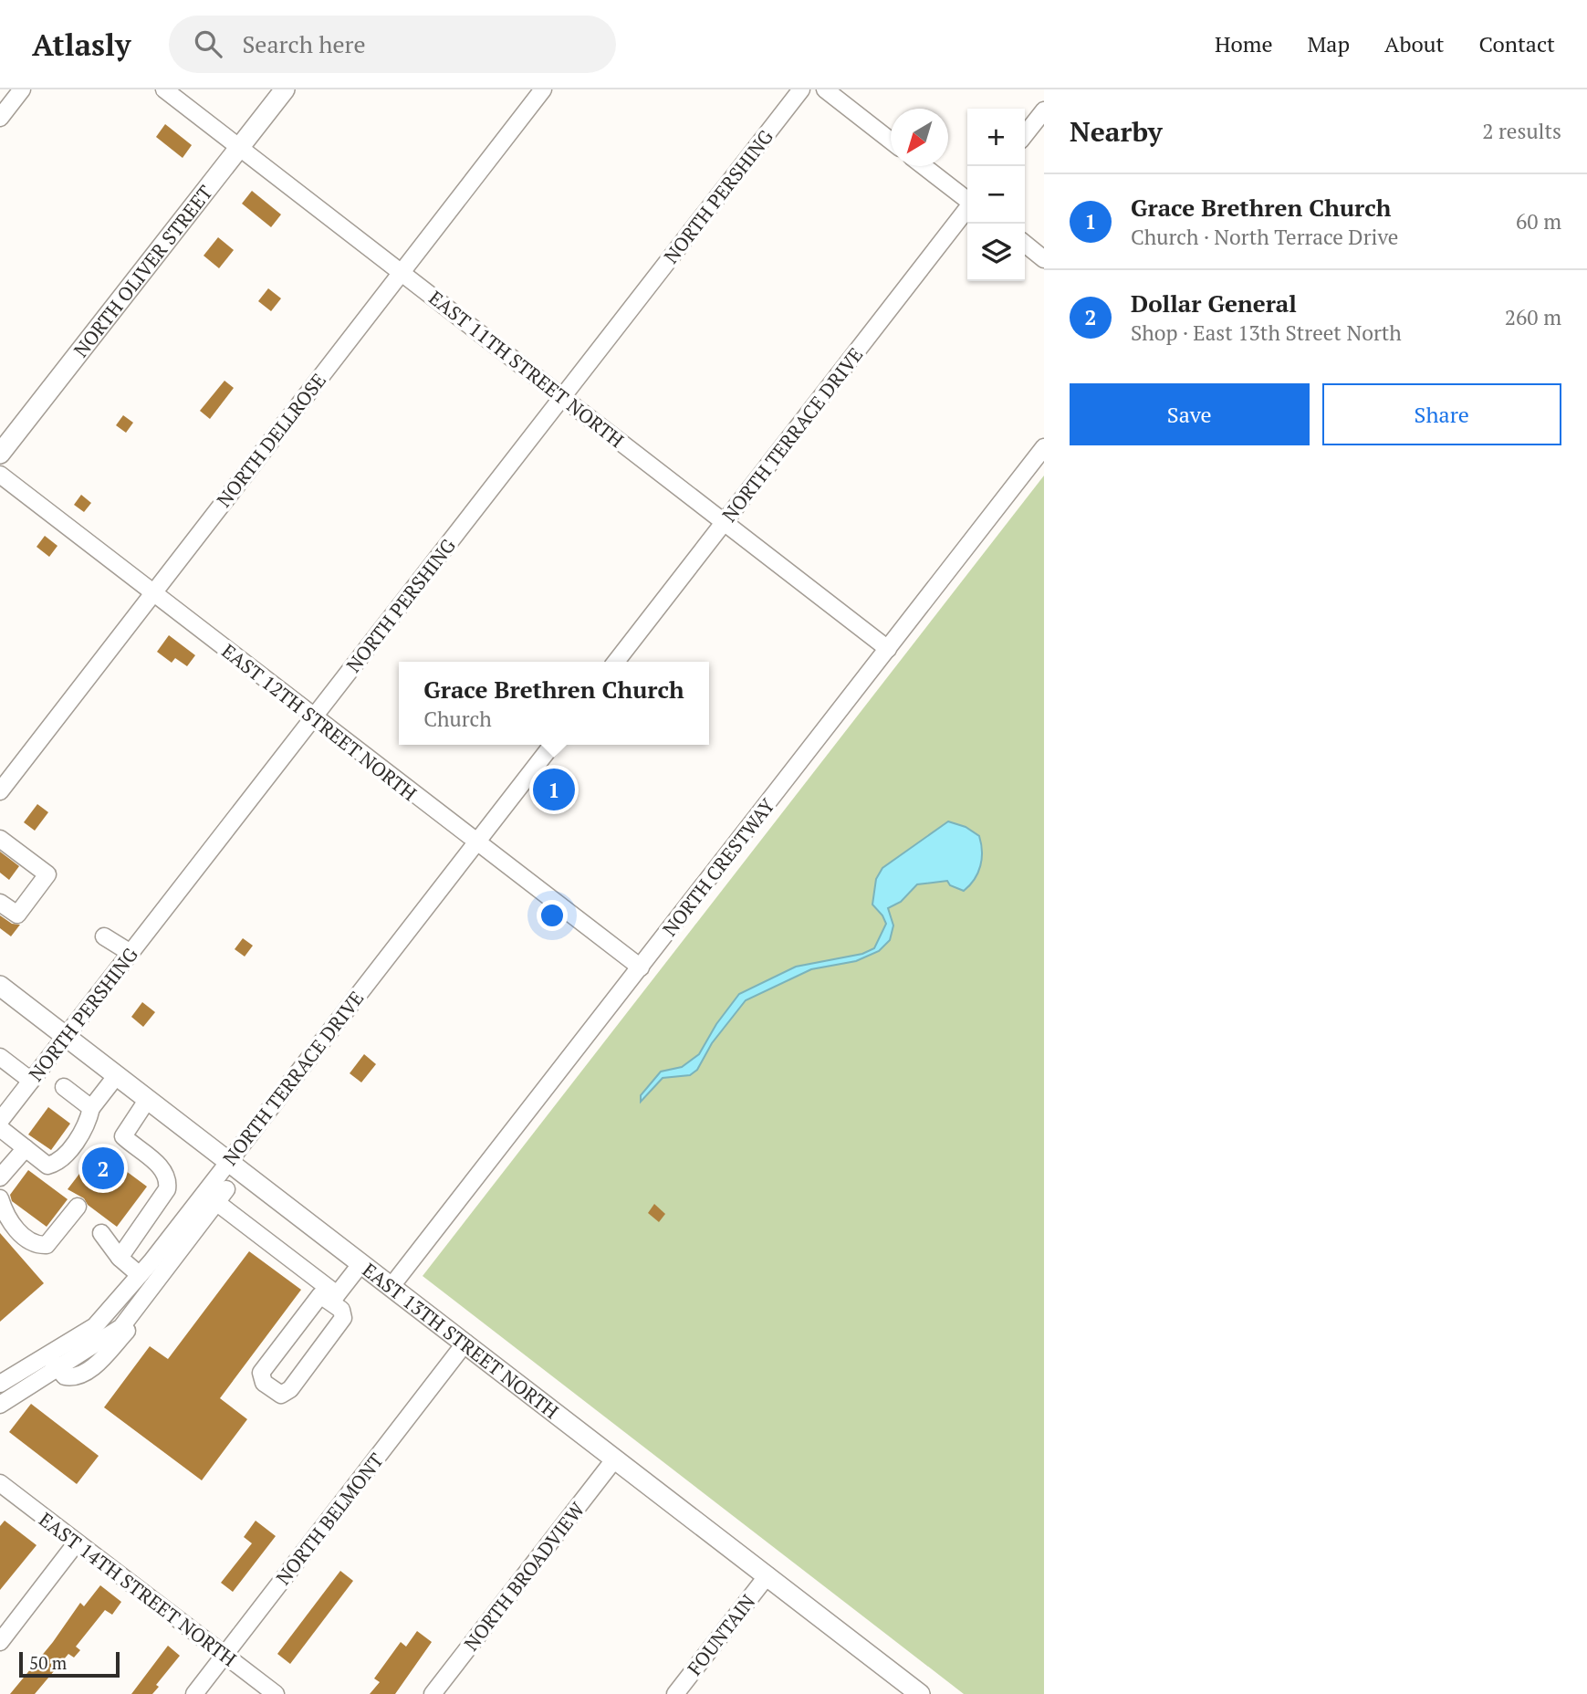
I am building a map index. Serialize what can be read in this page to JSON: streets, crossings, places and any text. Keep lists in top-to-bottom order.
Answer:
{
  "streets": {
    "main road": ["NORTH OLIVER STREET", "EAST 13TH STREET NORTH"],
    "street": [
      "NORTH PERSHING",
      "EAST 11TH STREET NORTH",
      "NORTH TERRACE DRIVE",
      "NORTH DELLROSE",
      "EAST 12TH STREET NORTH",
      "NORTH CRESTWAY",
      "NORTH BELMONT",
      "NORTH BROADVIEW",
      "EAST 14TH STREET NORTH",
      "FOUNTAIN"
    ]
  },
  "crossings": [
    ["NORTH PERSHING", "EAST 11TH STREET NORTH"],
    ["NORTH PERSHING", "EAST 12TH STREET NORTH"],
    ["NORTH PERSHING", "EAST 13TH STREET NORTH"],
    ["NORTH OLIVER STREET", "EAST 11TH STREET NORTH"],
    ["EAST 11TH STREET NORTH", "NORTH TERRACE DRIVE"],
    ["EAST 11TH STREET NORTH", "NORTH DELLROSE"],
    ["EAST 11TH STREET NORTH", "NORTH CRESTWAY"],
    ["NORTH TERRACE DRIVE", "EAST 12TH STREET NORTH"],
    ["NORTH TERRACE DRIVE", "EAST 13TH STREET NORTH"],
    ["NORTH DELLROSE", "EAST 12TH STREET NORTH"],
    ["EAST 12TH STREET NORTH", "NORTH CRESTWAY"],
    ["NORTH CRESTWAY", "EAST 13TH STREET NORTH"],
    ["EAST 13TH STREET NORTH", "NORTH BELMONT"],
    ["EAST 13TH STREET NORTH", "NORTH BROADVIEW"],
    ["EAST 13TH STREET NORTH", "FOUNTAIN"],
    ["NORTH BELMONT", "EAST 14TH STREET NORTH"]
  ],
  "scale_bar": "50 m",
  "north": "bottom left",
  "page": {
    "header": "Atlasly",
    "search": "Search here",
    "nav": [
      "Home",
      "Map",
      "About",
      "Contact"
    ],
    "heading": ["Nearby", "2 results"],
    "map_buttons": ["+", "−"],
    "list": [
      {
        "mark": "1",
        "name": "Grace Brethren Church",
        "note": "Church · North Terrace Drive",
        "value": "60 m"
      },
      {
        "mark": "2",
        "name": "Dollar General",
        "note": "Shop · East 13th Street North",
        "value": "260 m"
      }
    ],
    "buttons": ["Save", "Share"],
    "popup": ["Grace Brethren Church", "Church"],
    "pins": ["1", "2"],
    "scale": "50 m"
  }
}
